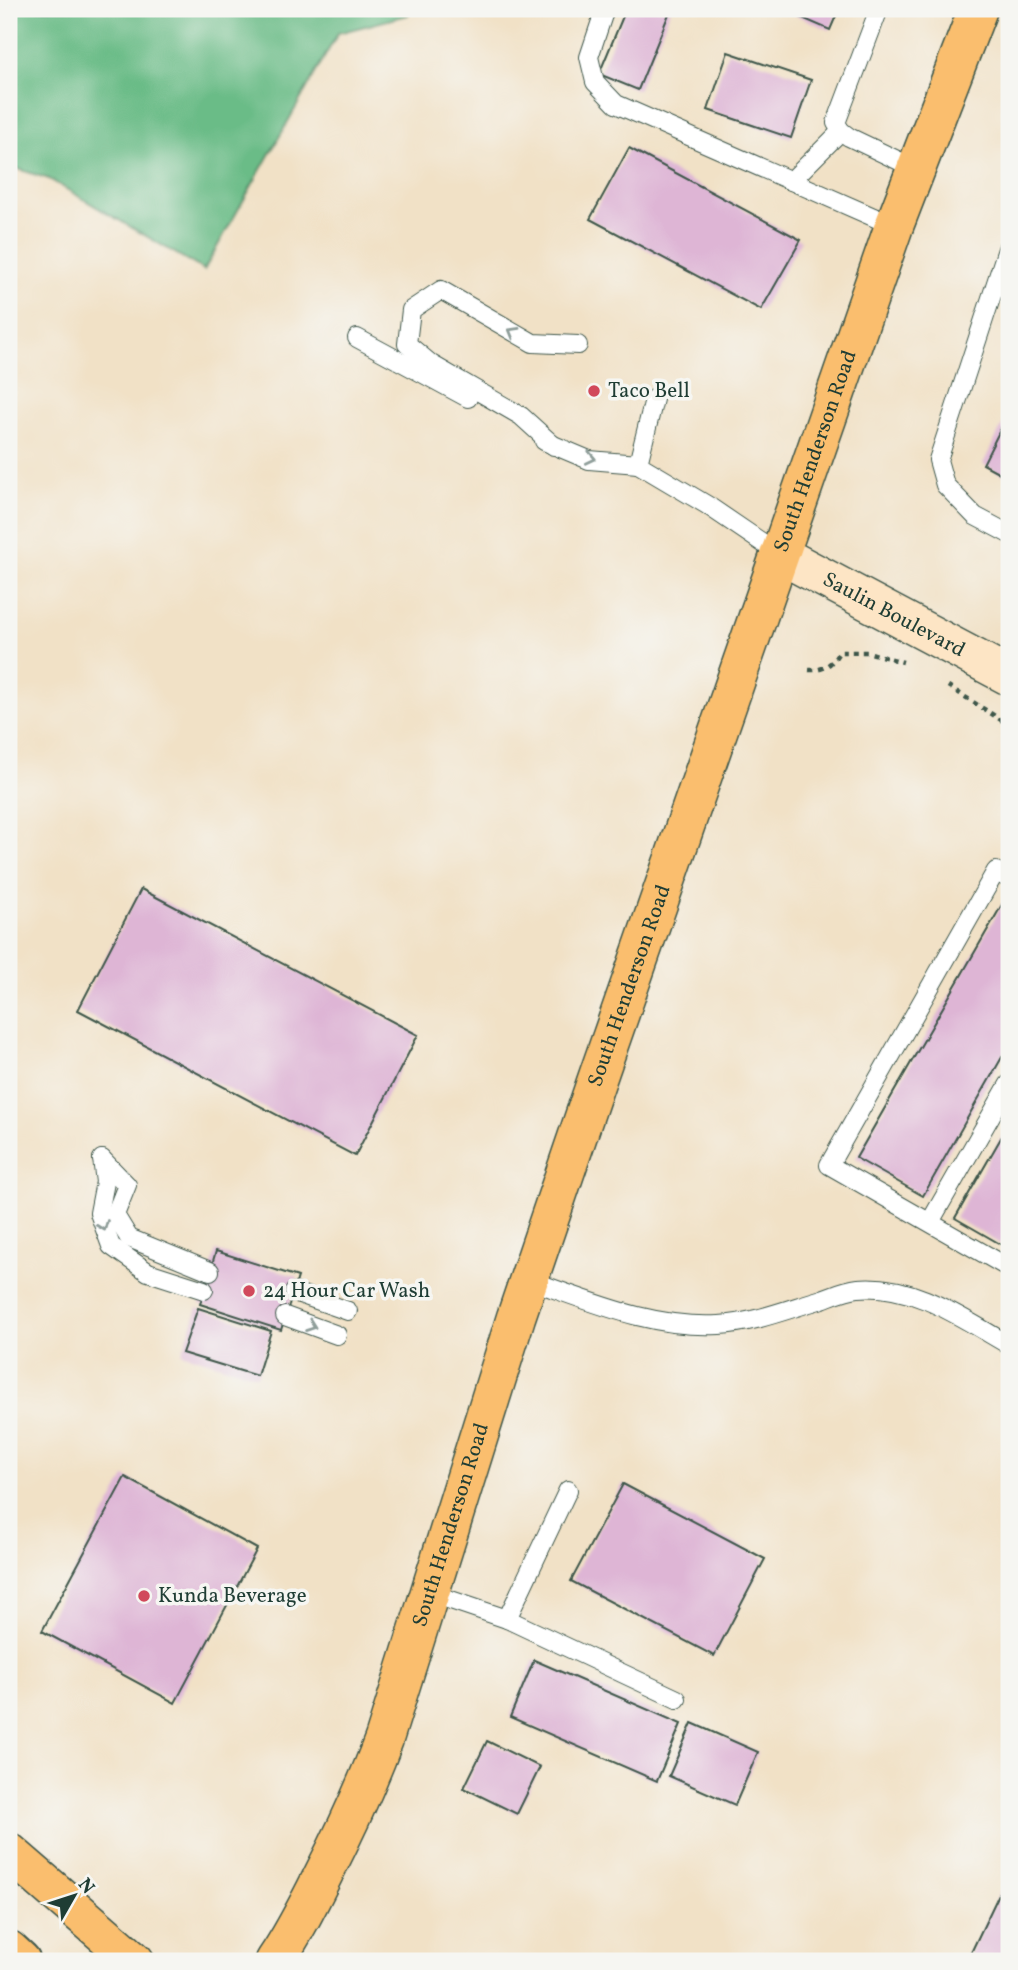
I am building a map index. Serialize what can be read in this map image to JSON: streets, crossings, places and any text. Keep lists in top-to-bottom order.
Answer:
{
  "streets": {
    "main road": ["South Henderson Road"],
    "street": ["Saulin Boulevard"]
  },
  "crossings": [
    ["South Henderson Road", "Saulin Boulevard"]
  ],
  "places": ["Taco Bell", "24 Hour Car Wash", "Kunda Beverage"],
  "north": "top right"
}
